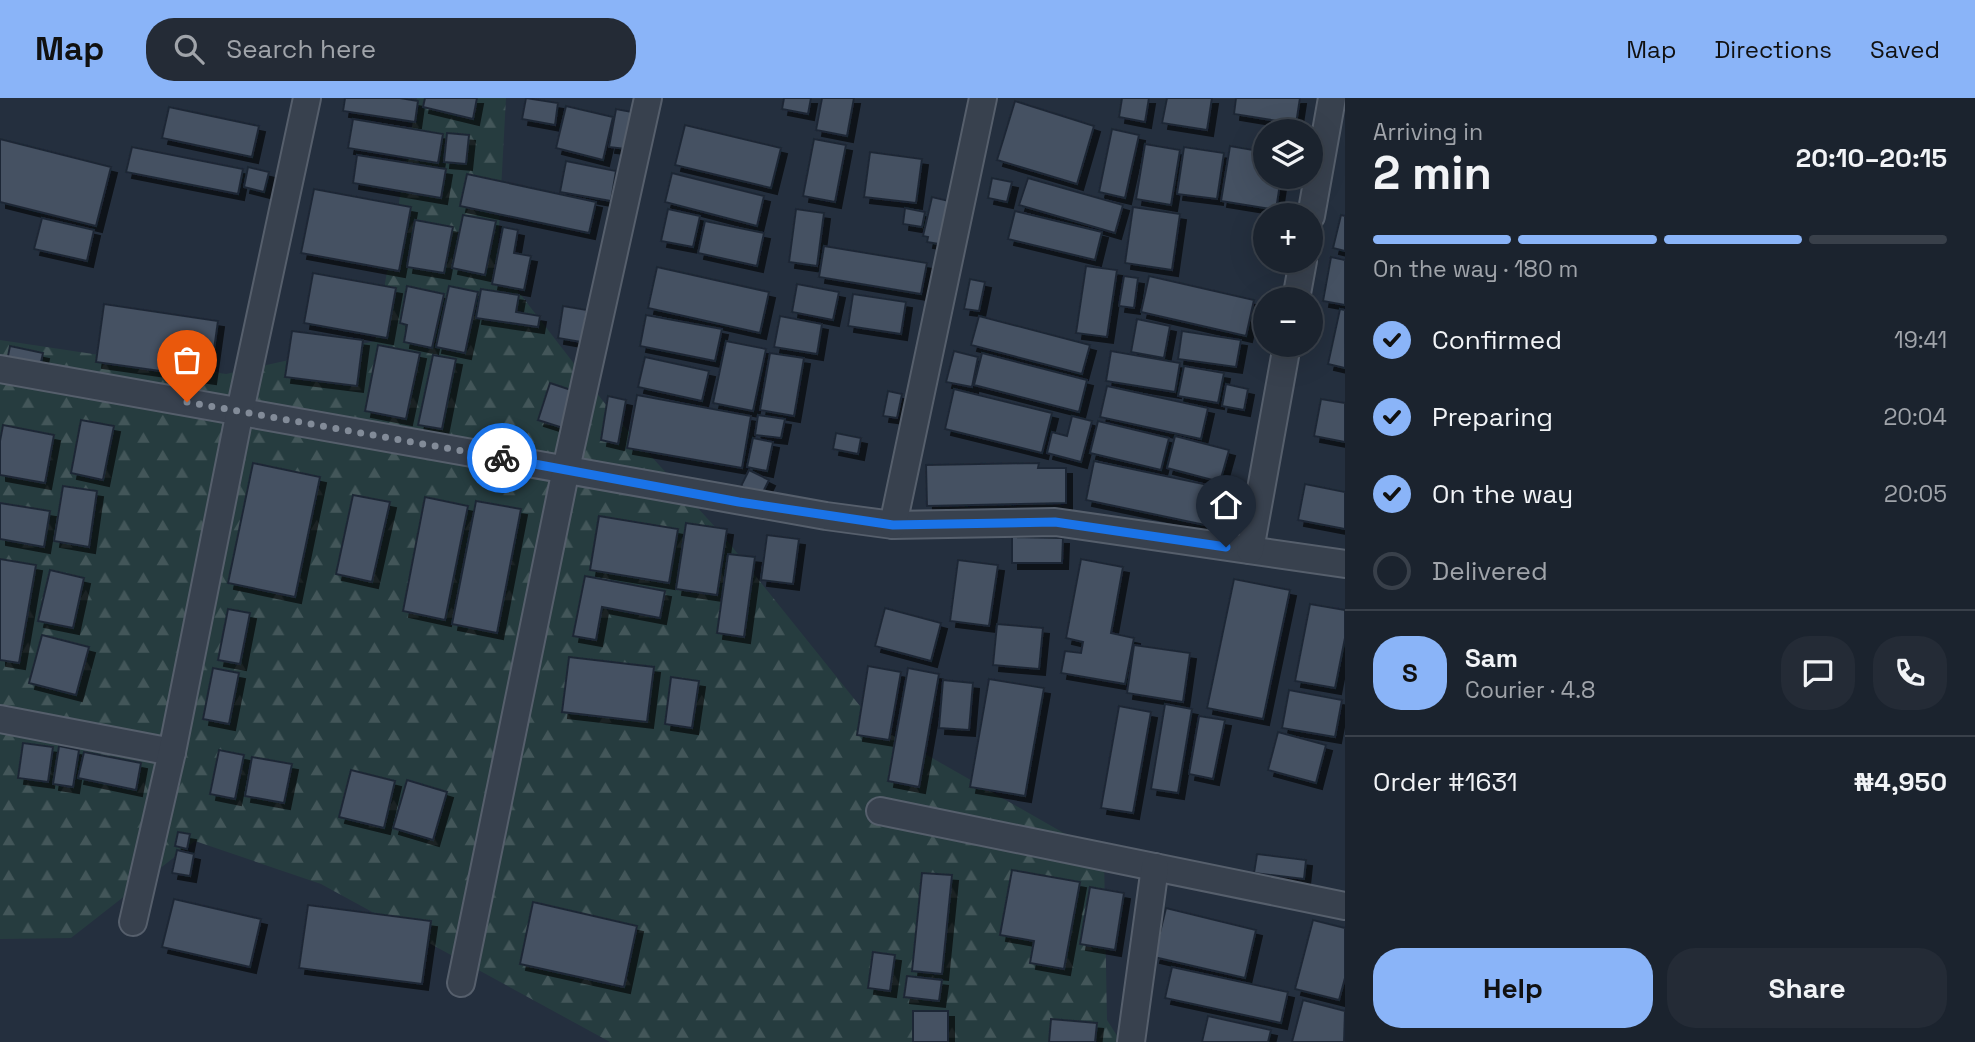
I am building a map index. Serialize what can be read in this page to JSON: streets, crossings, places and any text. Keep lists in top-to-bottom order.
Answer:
{
  "page": {
    "header": "Map",
    "search": "Search here",
    "nav": ["Map", "Directions", "Saved"],
    "heading": ["2 min", "Arriving in", "20:10–20:15"],
    "panel": [
      "Sam",
      "Courier · 4.8",
      "Order #1631",
      "₦4,950"
    ],
    "map_buttons": ["+", "−"],
    "bar": "On the way · 180 m",
    "list": [
      ["Confirmed", "19:41"],
      ["Preparing", "20:04"],
      ["On the way", "20:05"],
      "Delivered"
    ],
    "round": "S",
    "buttons": ["Help", "Share"]
  }
}
